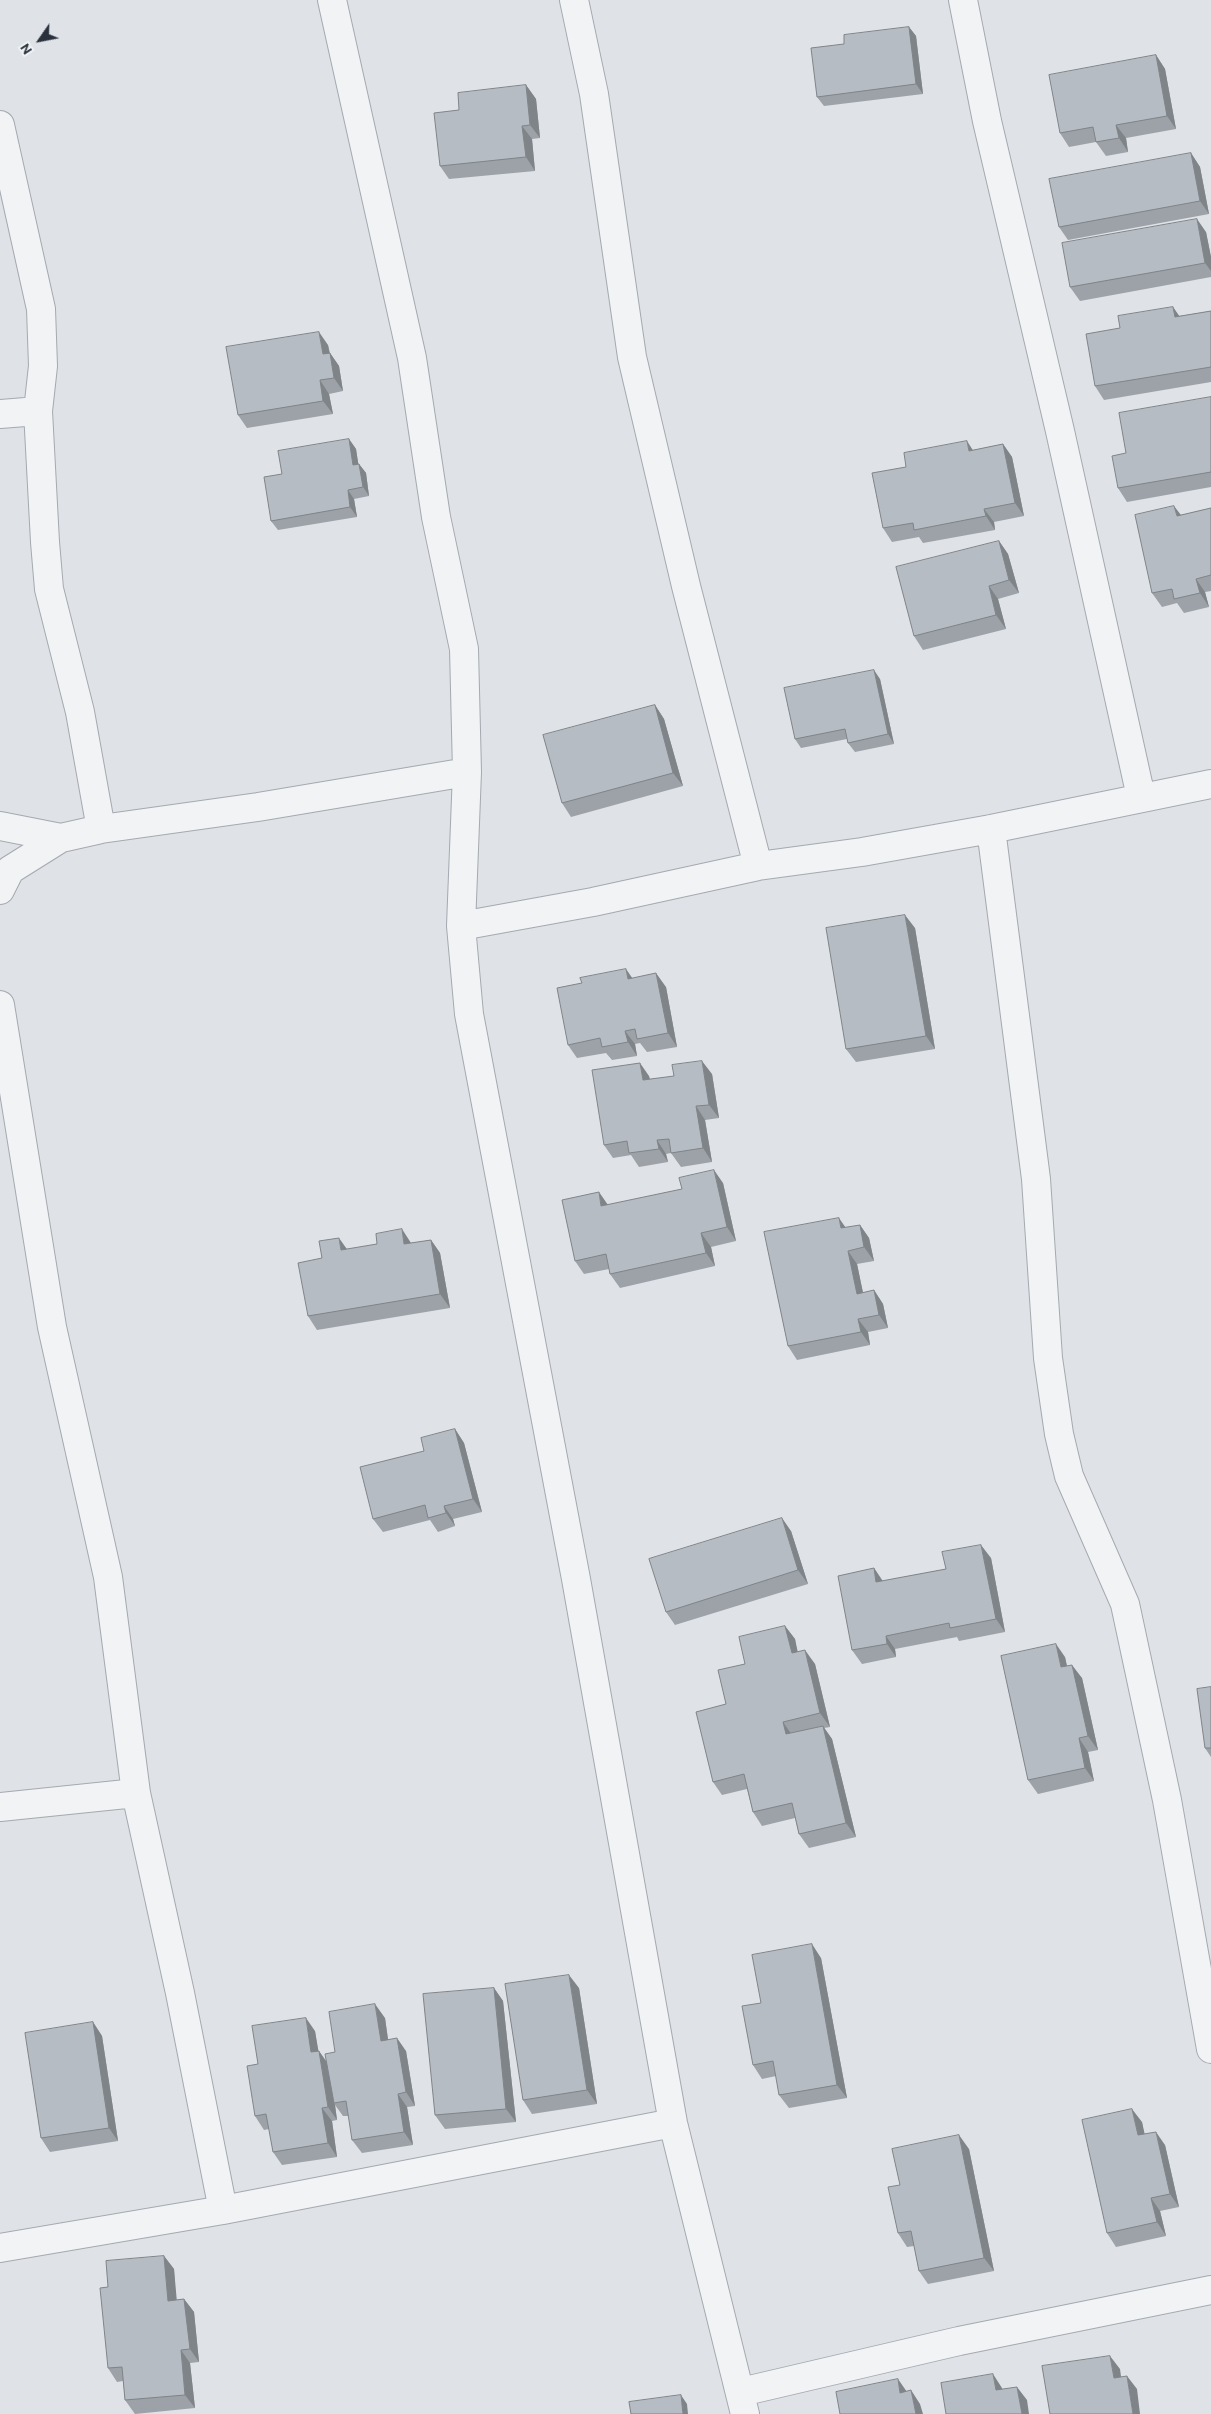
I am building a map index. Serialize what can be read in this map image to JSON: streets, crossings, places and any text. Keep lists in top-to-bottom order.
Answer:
{
  "north": "bottom left"
}
